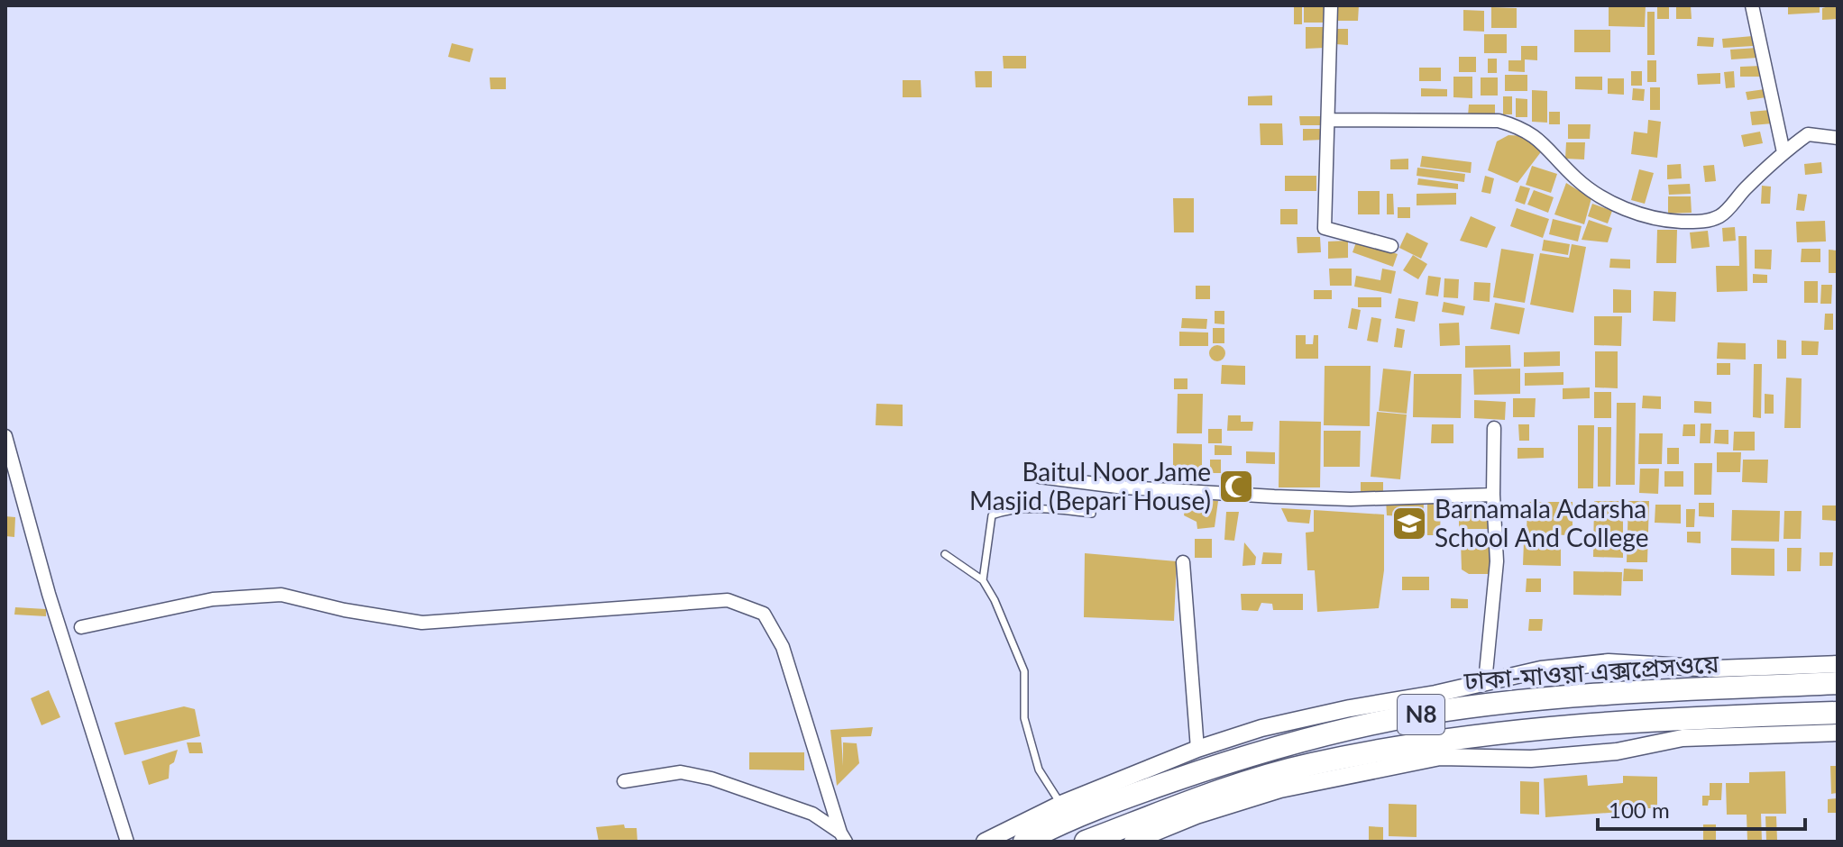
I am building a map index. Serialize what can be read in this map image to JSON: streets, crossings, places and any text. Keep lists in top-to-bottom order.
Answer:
{
  "streets": {
    "highway": ["ঢাকা-মাওয়া এক্সপ্রেসওয়ে", "N8"]
  },
  "places": {
    "mosque": ["Baitul Noor Jame Masjid (Bepari House)"],
    "school or university": ["Barnamala Adarsha School And College"]
  },
  "scale_bar": "100 m"
}
